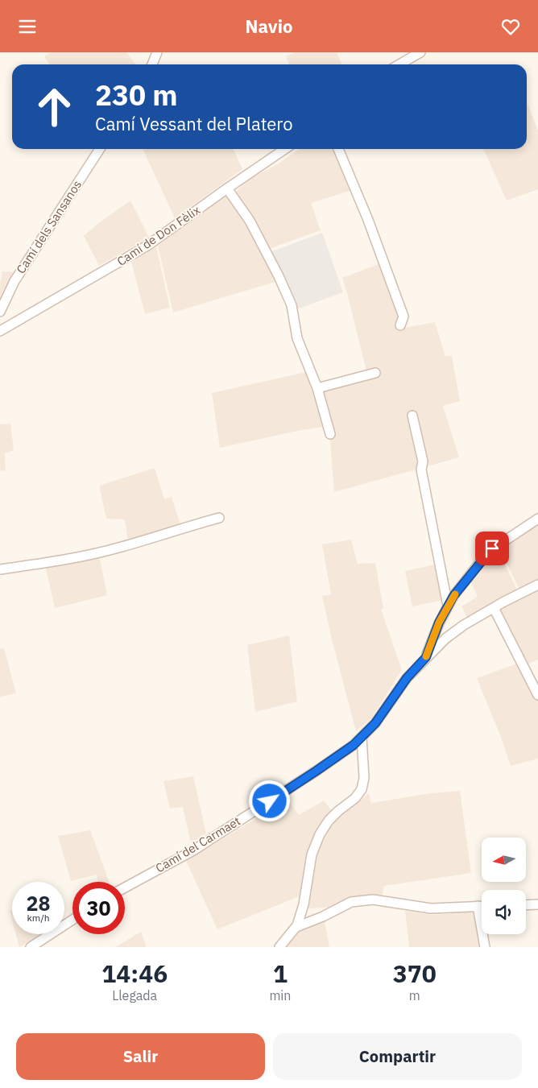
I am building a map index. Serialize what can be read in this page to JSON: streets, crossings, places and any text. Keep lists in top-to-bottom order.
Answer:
{
  "streets": {
    "street": ["Camí dels Sansanos", "Camí de Don Fèlix", "Camí del Carmaet"]
  },
  "north": "left",
  "page": {
    "header": "Navio",
    "turn": ["230 m", "Camí Vessant del Platero"],
    "speed": "28 km/h",
    "limit": "30",
    "eta": [
      "14:46",
      "Llegada",
      "1",
      "min",
      "370",
      "m"
    ],
    "buttons": ["Salir", "Compartir"]
  }
}
